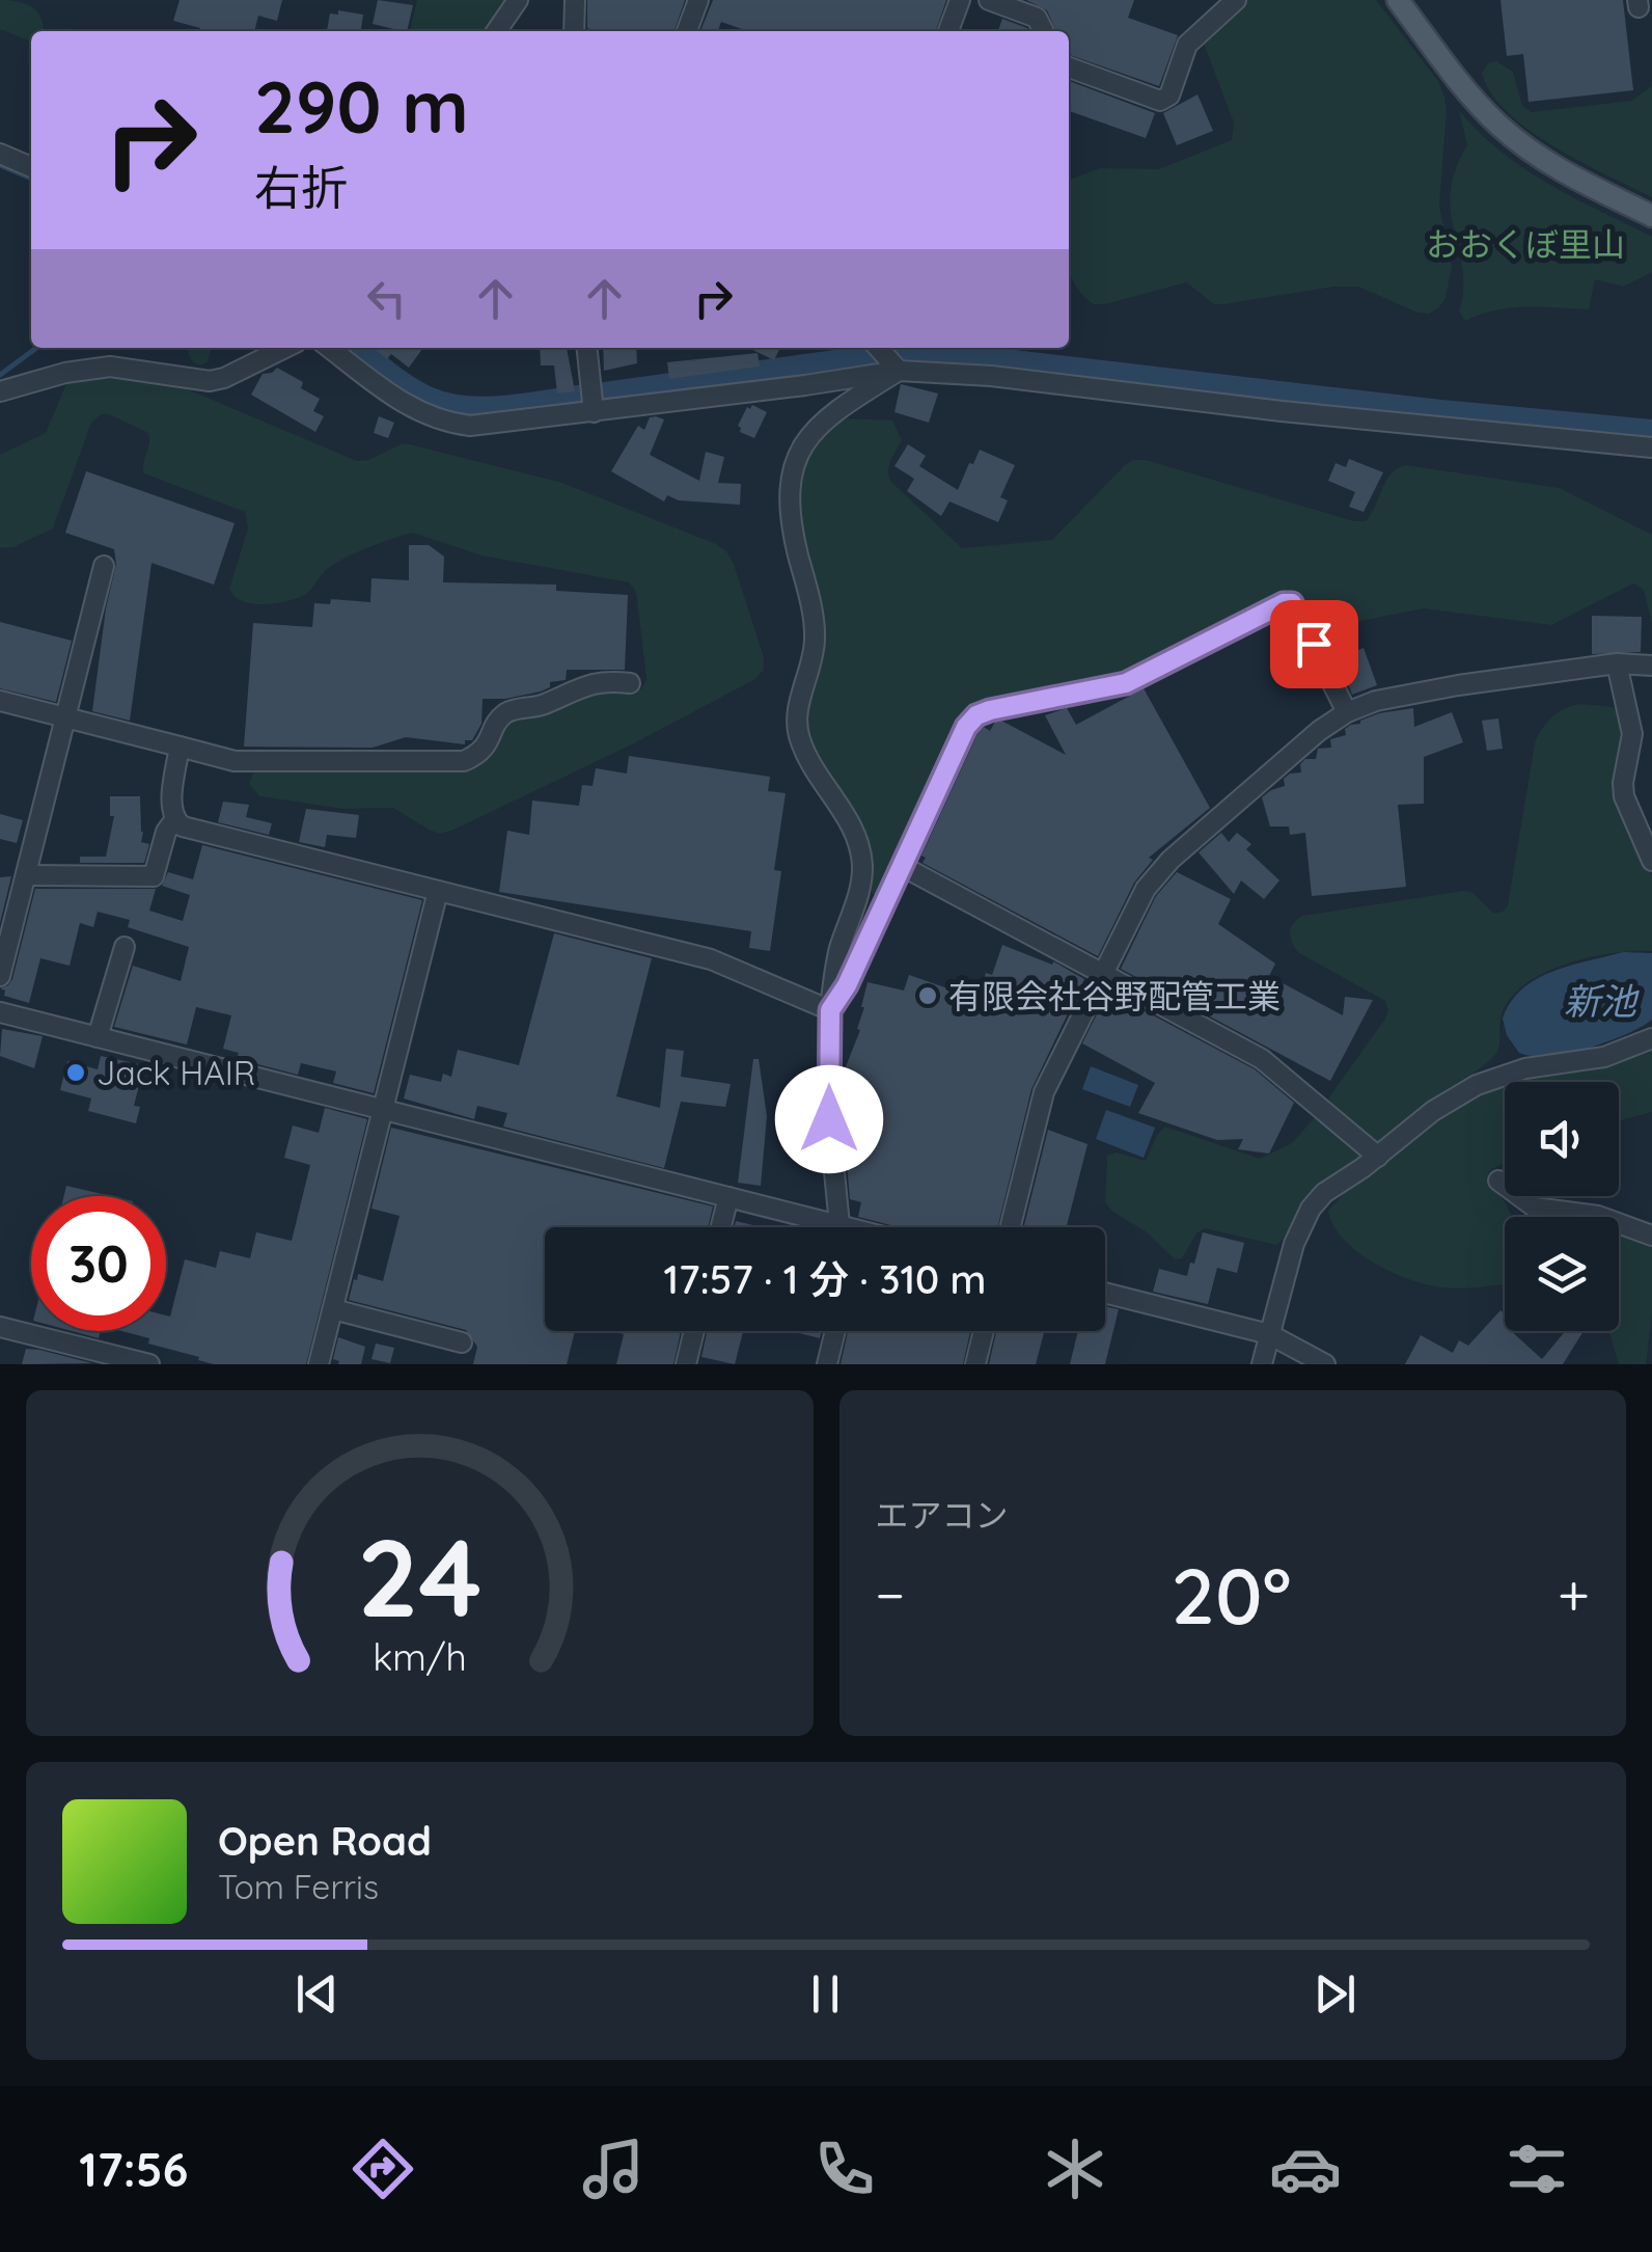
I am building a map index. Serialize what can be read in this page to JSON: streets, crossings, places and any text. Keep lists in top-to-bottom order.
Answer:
{
  "water": ["新池"],
  "parks": ["おおくぼ里山"],
  "places": ["有限会社谷野配管工業", "Jack HAIR"],
  "page": {
    "turn": ["290 m", "右折"],
    "limit": "30",
    "trip": "17:57 · 1 分 · 310 m",
    "tile": "エアコン",
    "heat": ["−", "20°", "+"],
    "song": ["Open Road", "Tom Ferris"],
    "tabs": "17:56",
    "gauge": ["24", "km/h"]
  }
}
